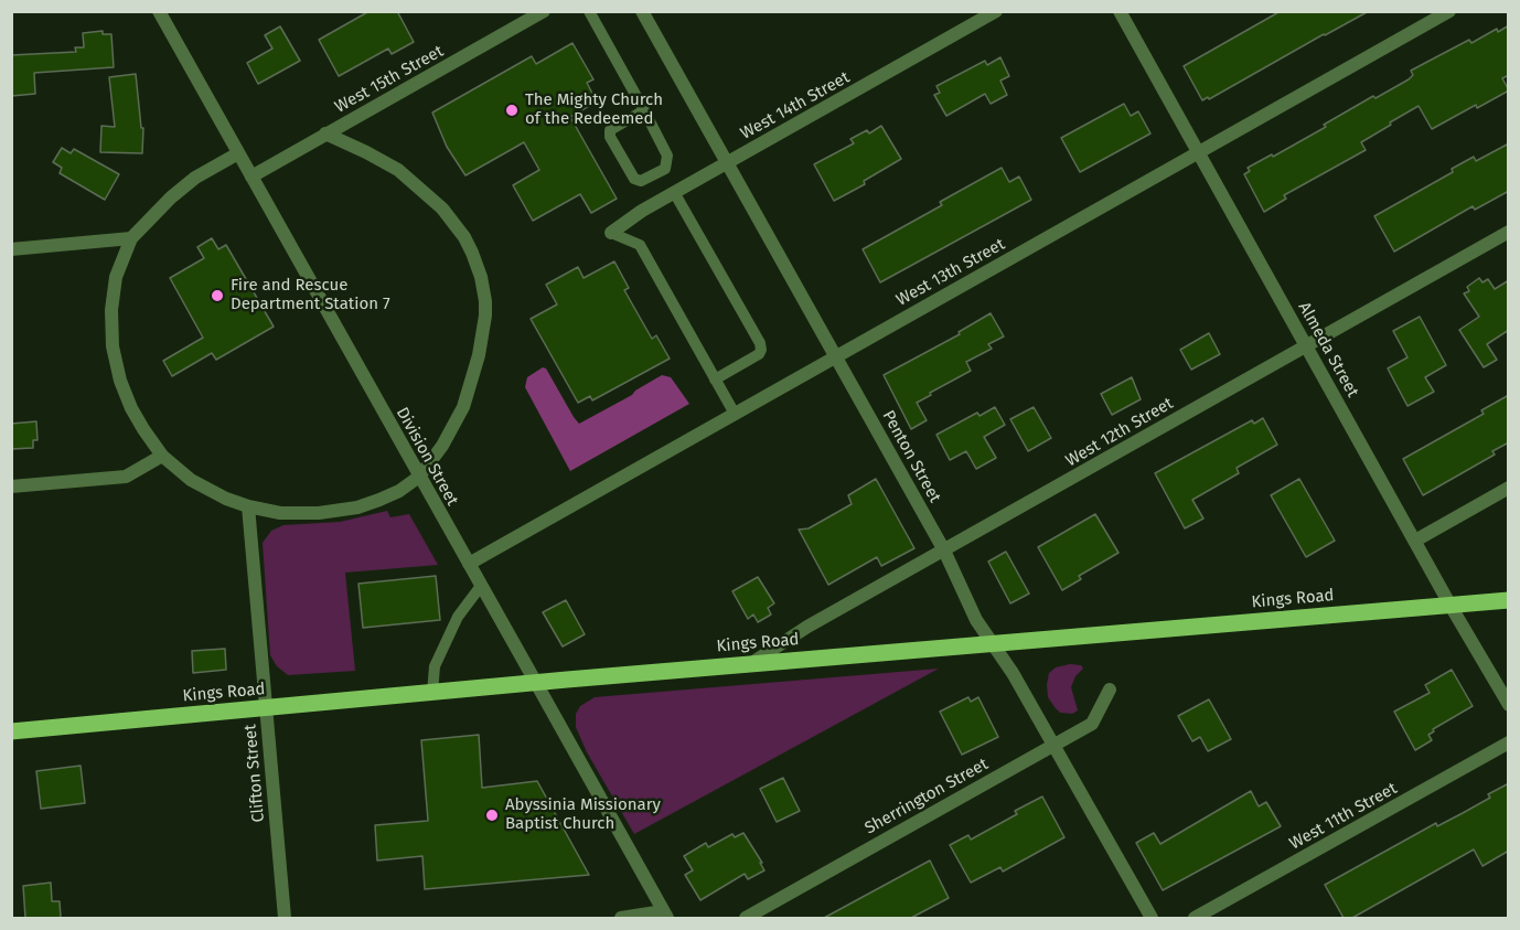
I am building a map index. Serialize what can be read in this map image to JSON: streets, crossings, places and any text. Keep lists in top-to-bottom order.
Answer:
{
  "streets": {
    "main road": ["Kings Road"],
    "street": [
      "West 15th Street",
      "West 14th Street",
      "West 13th Street",
      "Almeda Street",
      "West 12th Street",
      "Division Street",
      "Penton Street",
      "Clifton Street",
      "Sherrington Street",
      "West 11th Street"
    ]
  },
  "crossings": [
    ["West 15th Street", "Division Street"],
    ["West 14th Street", "Penton Street"],
    ["West 13th Street", "Almeda Street"],
    ["West 13th Street", "Division Street"],
    ["West 13th Street", "Penton Street"],
    ["Almeda Street", "West 12th Street"],
    ["Almeda Street", "Kings Road"],
    ["West 12th Street", "Penton Street"],
    ["West 12th Street", "Kings Road"],
    ["Division Street", "Kings Road"],
    ["Penton Street", "Kings Road"],
    ["Penton Street", "Sherrington Street"],
    ["Kings Road", "Clifton Street"]
  ],
  "places": ["The Mighty Church of the Redeemed", "Fire and Rescue Department Station 7", "Abyssinia Missionary Baptist Church"]
}
